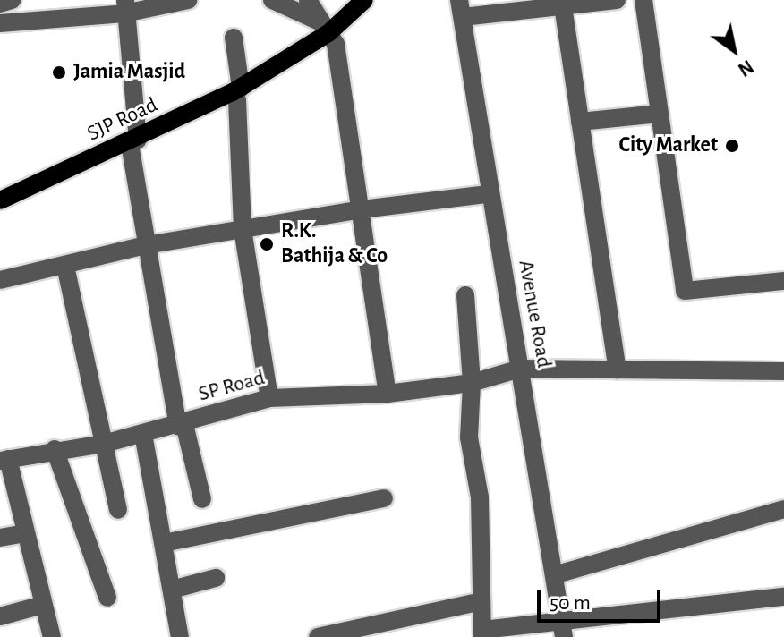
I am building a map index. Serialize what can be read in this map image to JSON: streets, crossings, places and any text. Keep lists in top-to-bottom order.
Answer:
{
  "streets": {
    "main road": ["SJP Road"],
    "street": ["Avenue Road", "SP Road"]
  },
  "crossings": [
    ["Avenue Road", "SP Road"]
  ],
  "places": ["Jamia Masjid", "City Market", "R.K. Bathija & Co"],
  "scale_bar": "50 m",
  "north": "bottom right"
}
